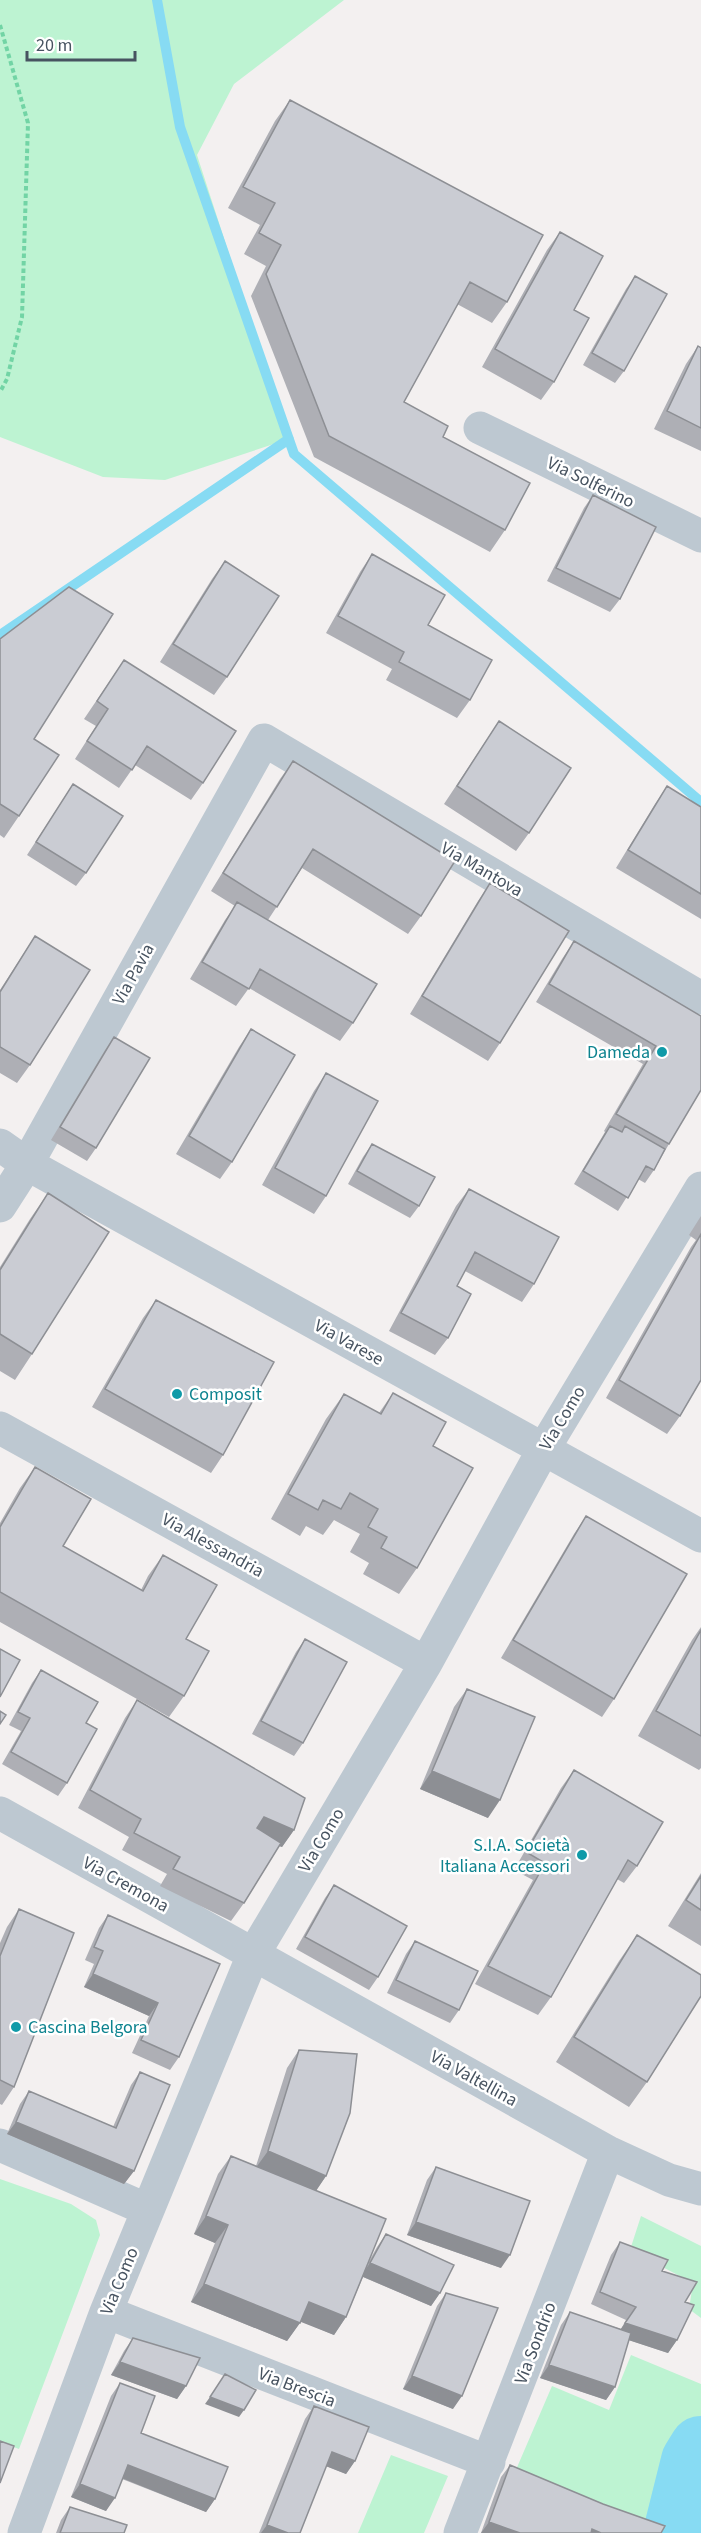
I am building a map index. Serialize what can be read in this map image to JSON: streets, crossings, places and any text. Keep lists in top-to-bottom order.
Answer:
{
  "streets": {
    "street": [
      "Via Solferino",
      "Via Mantova",
      "Via Pavia",
      "Via Varese",
      "Via Como",
      "Via Alessandria",
      "Via Cremona",
      "Via Valtellina",
      "Via Sondrio",
      "Via Brescia"
    ]
  },
  "crossings": [
    ["Via Mantova", "Via Pavia"],
    ["Via Pavia", "Via Varese"],
    ["Via Varese", "Via Como"],
    ["Via Como", "Via Alessandria"],
    ["Via Como", "Via Cremona"],
    ["Via Como", "Via Valtellina"],
    ["Via Como", "Via Brescia"],
    ["Via Cremona", "Via Valtellina"],
    ["Via Valtellina", "Via Sondrio"],
    ["Via Sondrio", "Via Brescia"]
  ],
  "places": [
    "Dameda",
    "Composit",
    "S.I.A. Società Italiana Accessori",
    "Cascina Belgora"
  ],
  "scale_bar": "20 m"
}
